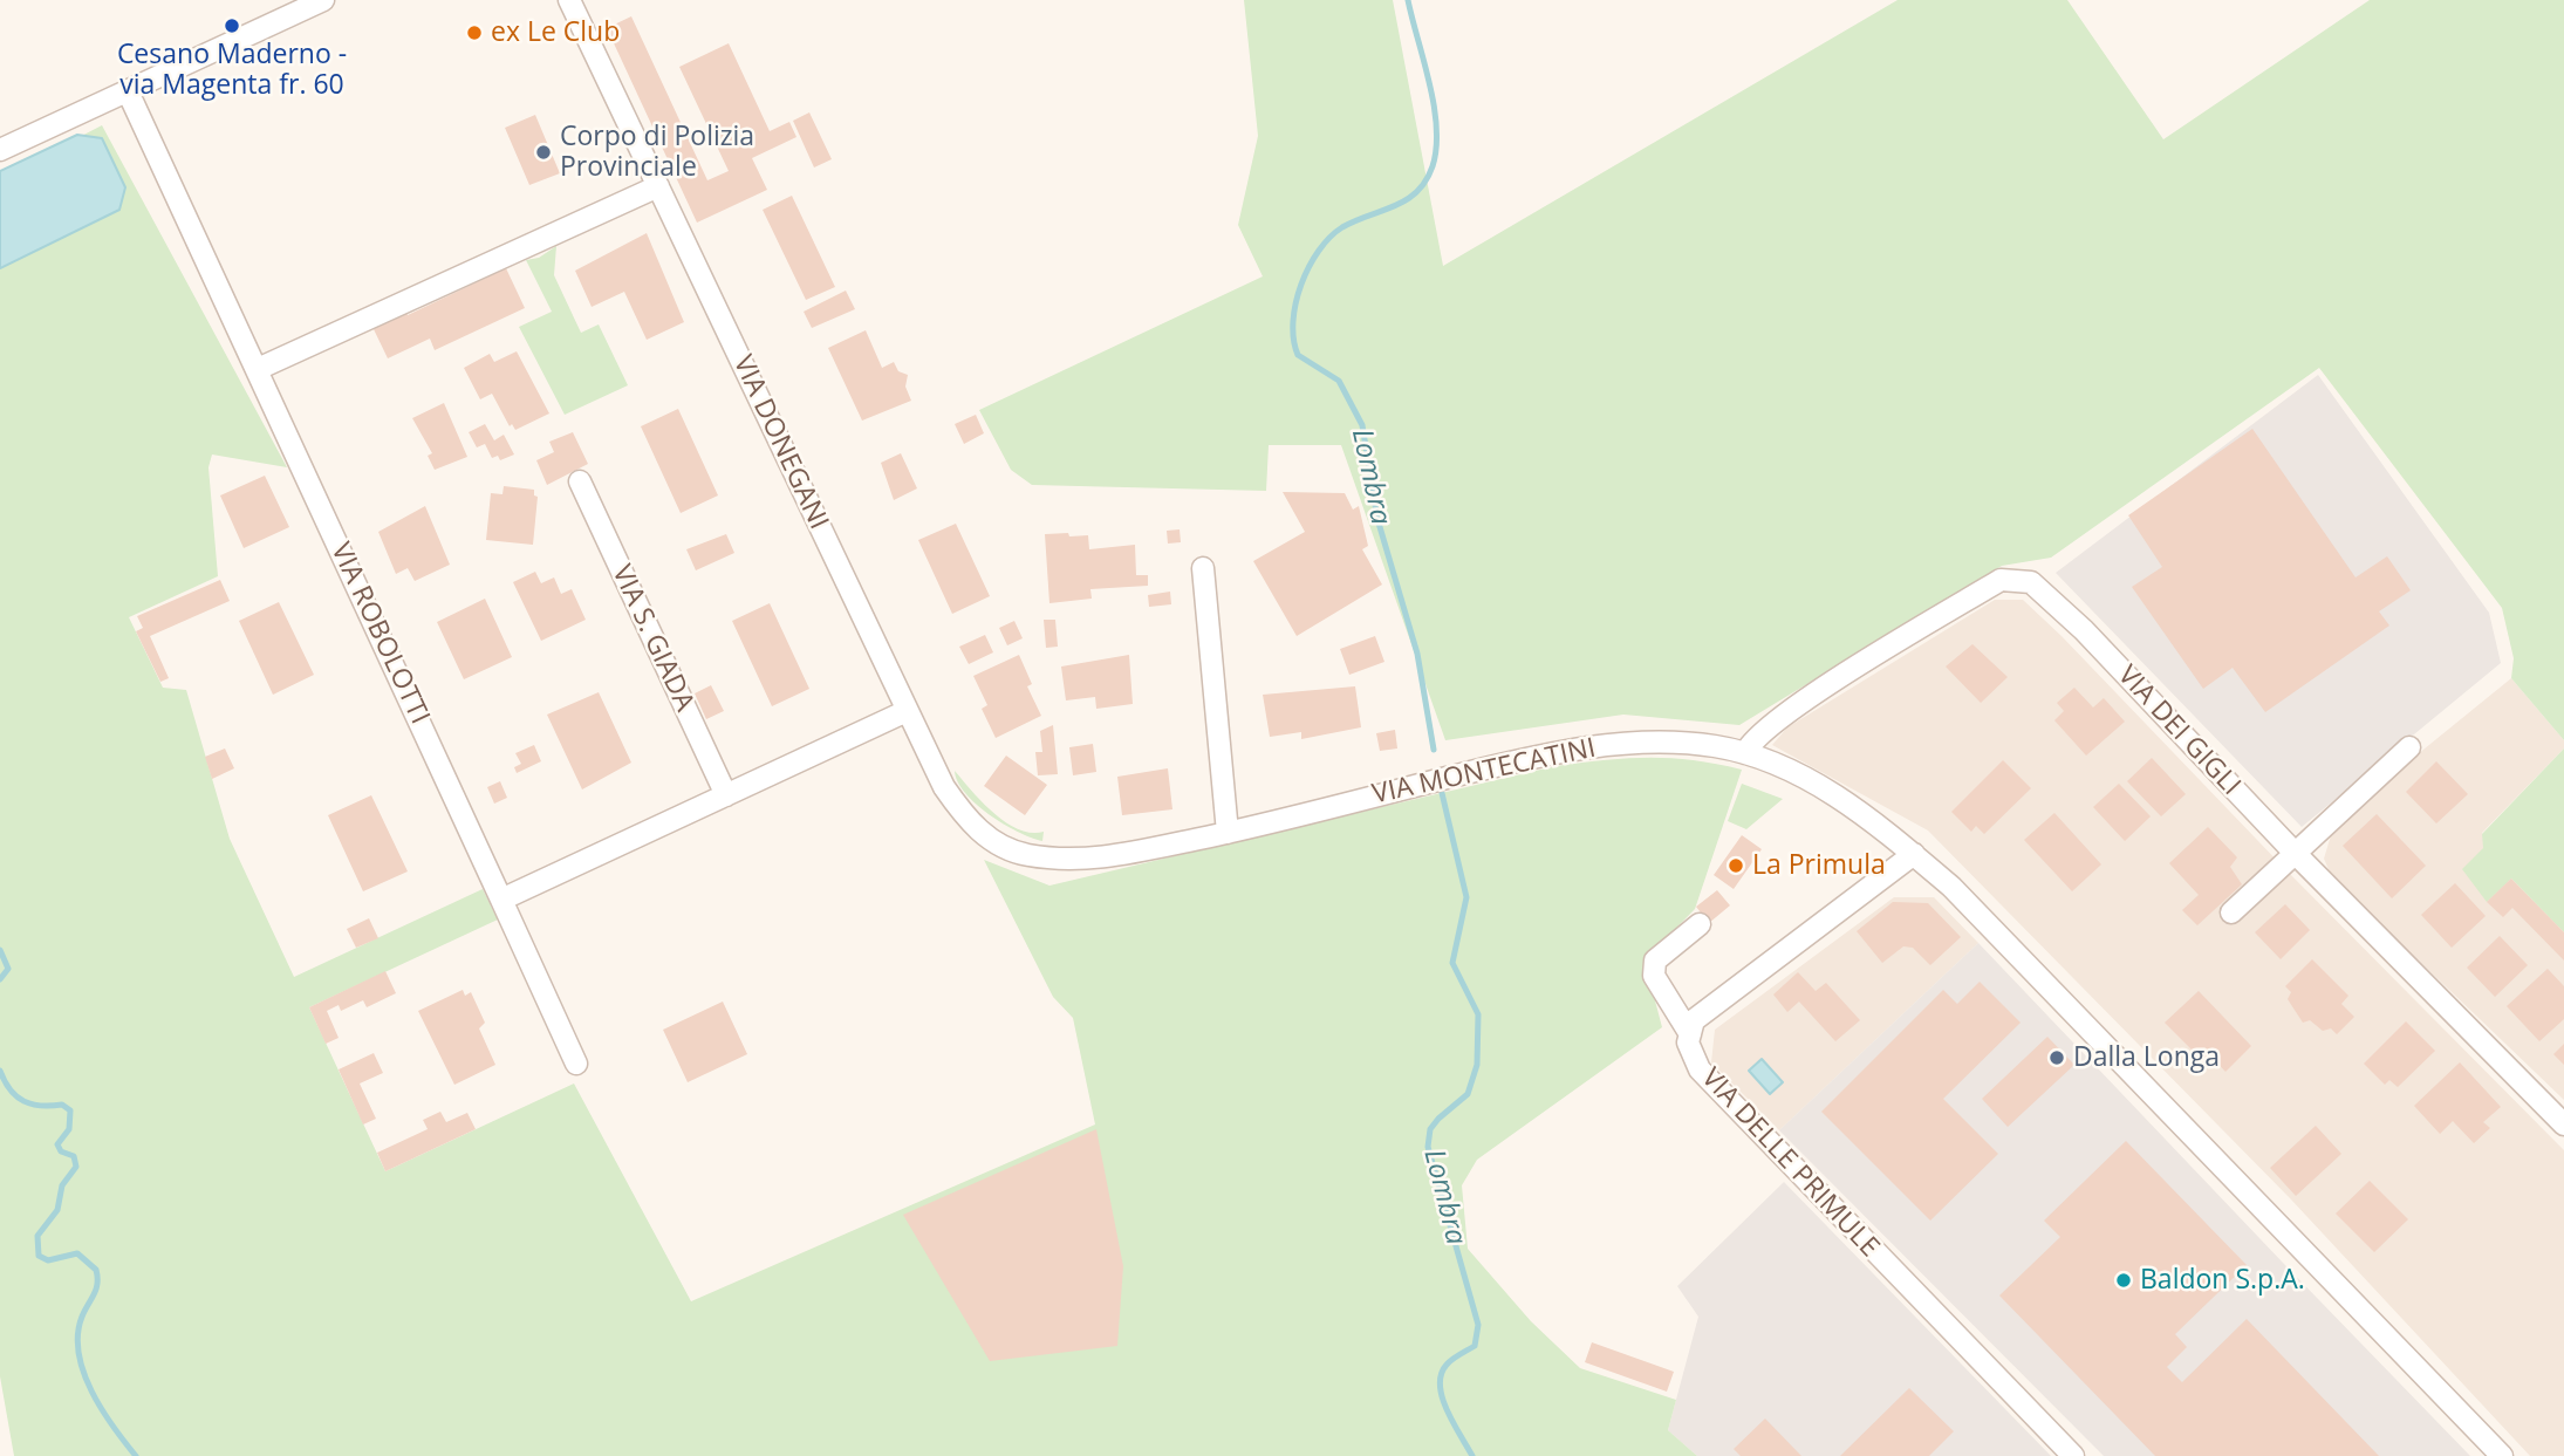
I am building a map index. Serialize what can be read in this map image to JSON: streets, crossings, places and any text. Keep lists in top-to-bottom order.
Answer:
{
  "streets": {
    "street": [
      "VIA DONEGANI",
      "VIA ROBOLOTTI",
      "VIA S. GIADA",
      "VIA DEI GIGLI",
      "VIA MONTECATINI",
      "VIA DELLE PRIMULE"
    ]
  },
  "crossings": [
    ["VIA DONEGANI", "VIA MONTECATINI"],
    ["VIA DEI GIGLI", "VIA MONTECATINI"],
    ["VIA MONTECATINI", "VIA DELLE PRIMULE"]
  ],
  "water": ["Lombra"],
  "places": [
    "Cesano Maderno - via Magenta fr. 60",
    "ex Le Club",
    "Corpo di Polizia Provinciale",
    "La Primula",
    "Dalla Longa",
    "Baldon S.p.A."
  ]
}
